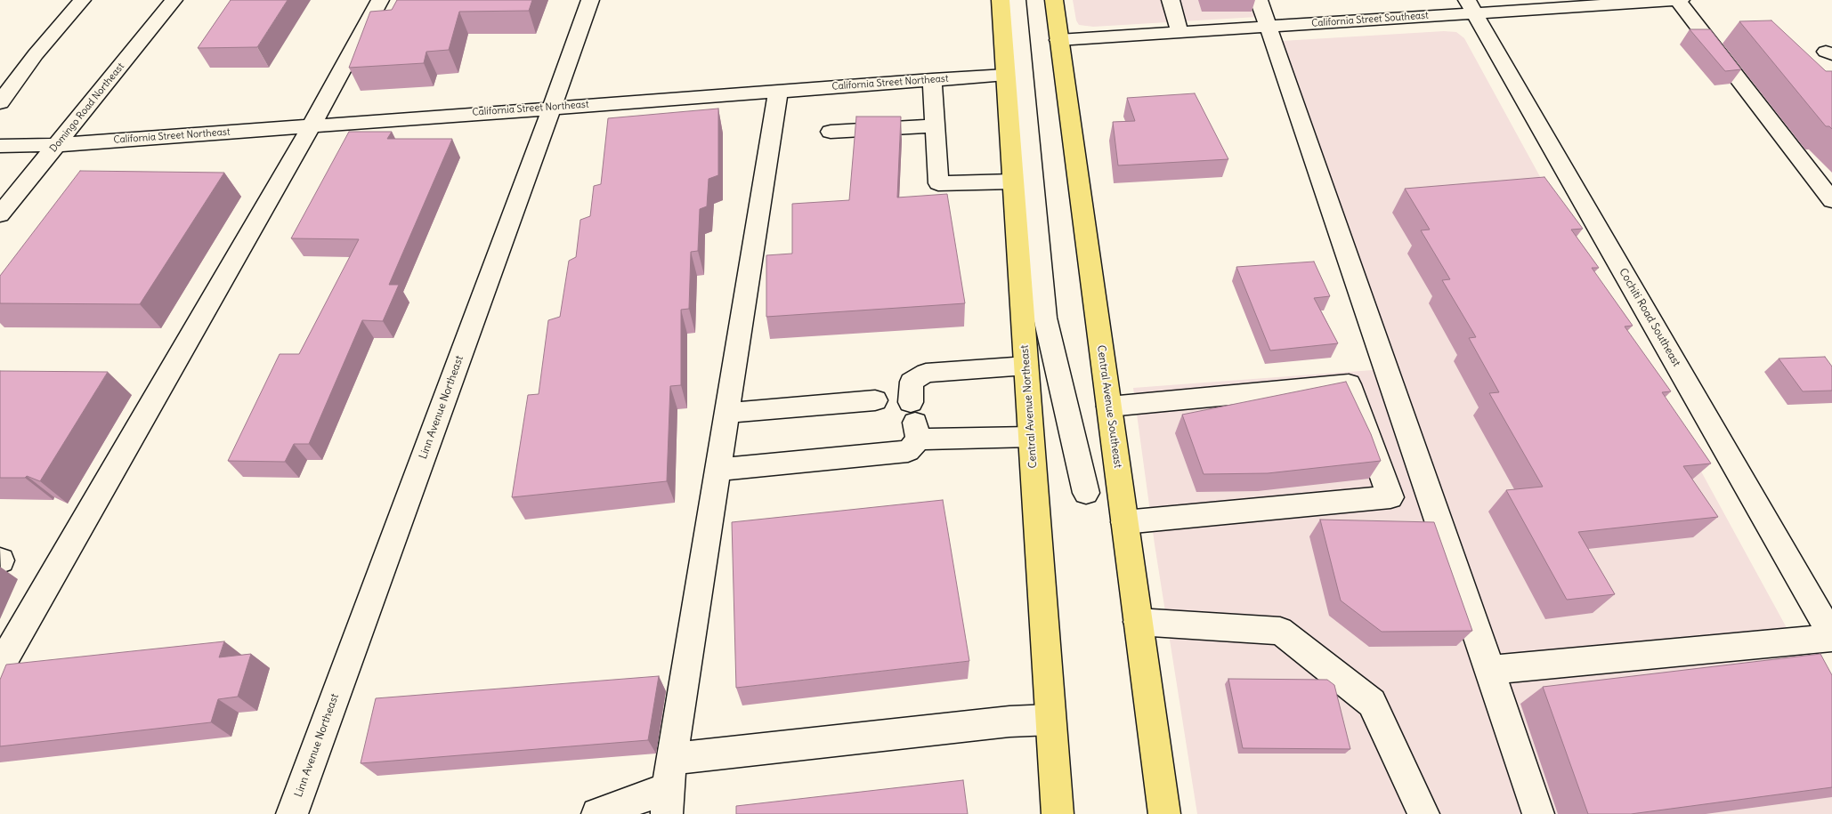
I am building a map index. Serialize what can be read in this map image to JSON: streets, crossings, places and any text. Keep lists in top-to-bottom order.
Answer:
{
  "streets": {
    "main road": ["Central Avenue Northeast", "Central Avenue Southeast"],
    "street": [
      "California Street Southeast",
      "California Street Northeast",
      "Domingo Road Northeast",
      "Cochiti Road Southeast",
      "Linn Avenue Northeast"
    ]
  },
  "crossings": [
    ["California Street Southeast", "Cochiti Road Southeast"],
    ["California Street Southeast", "Central Avenue Southeast"],
    ["California Street Northeast", "Domingo Road Northeast"],
    ["California Street Northeast", "Central Avenue Northeast"],
    ["California Street Northeast", "Linn Avenue Northeast"]
  ]
}
